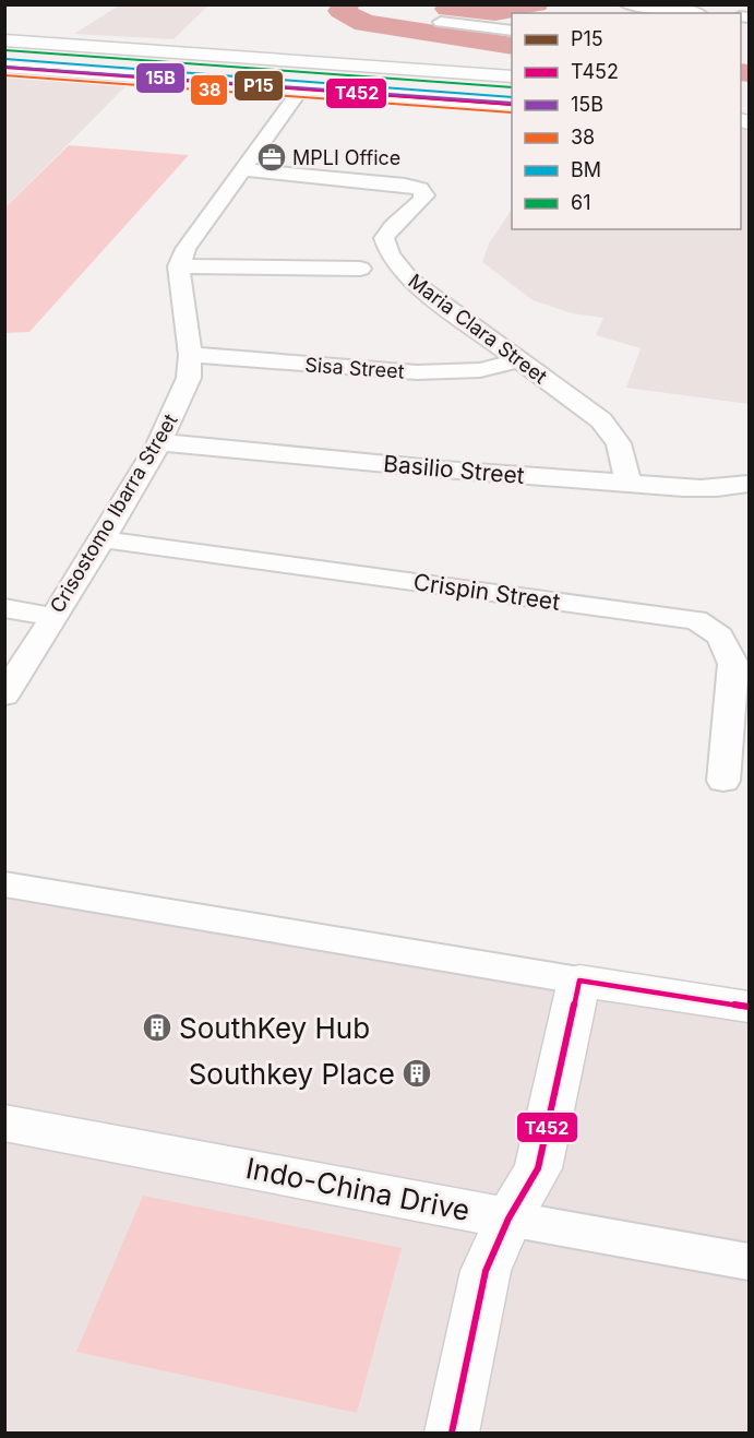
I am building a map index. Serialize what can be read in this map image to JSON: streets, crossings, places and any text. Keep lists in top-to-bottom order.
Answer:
{
  "streets": {
    "main road": ["Indo-China Drive"],
    "street": [
      "Maria Clara Street",
      "Sisa Street",
      "Basilio Street",
      "Crisostomo Ibarra Street",
      "Crispin Street"
    ]
  },
  "crossings": [
    ["Maria Clara Street", "Sisa Street"],
    ["Maria Clara Street", "Basilio Street"],
    ["Sisa Street", "Crisostomo Ibarra Street"],
    ["Basilio Street", "Crisostomo Ibarra Street"],
    ["Crisostomo Ibarra Street", "Crispin Street"]
  ],
  "places": {
    "office": ["MPLI Office"],
    "building": ["SouthKey Hub", "Southkey Place"]
  },
  "lines": [
    "transit line 61",
    "transit line BM",
    "transit line P15",
    "transit line 15B",
    "transit line T452",
    "transit line 38"
  ],
  "legend": [
    "P15",
    "T452",
    "15B",
    "38",
    "BM",
    "61"
  ]
}
